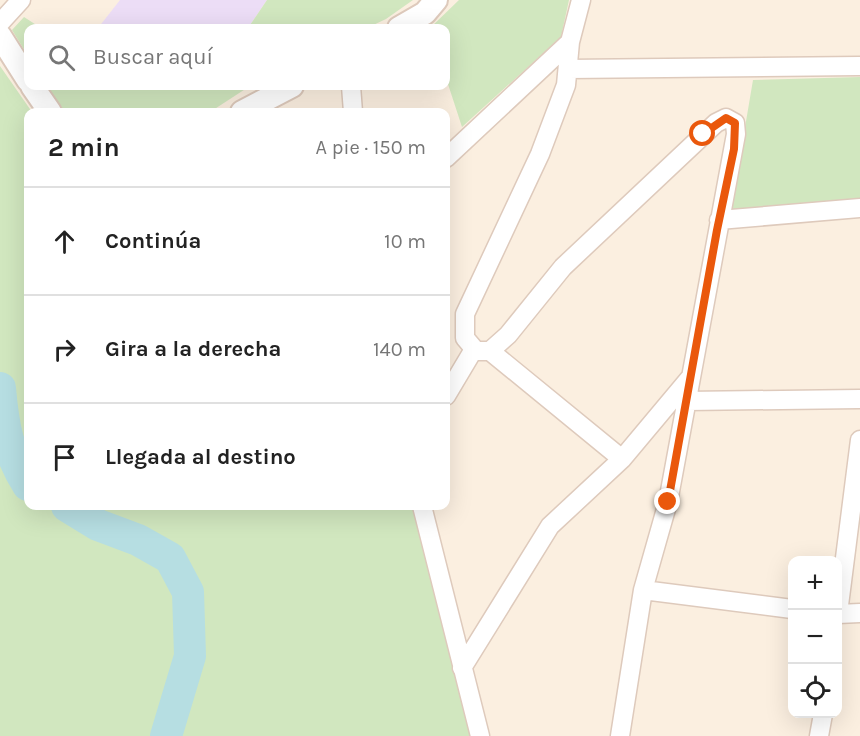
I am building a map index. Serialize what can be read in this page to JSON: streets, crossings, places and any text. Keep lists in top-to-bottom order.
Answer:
{
  "page": {
    "search": "Buscar aquí",
    "heading": ["2 min", "A pie · 150 m"],
    "list": [
      ["Continúa", "10 m"],
      ["Gira a la derecha", "140 m"],
      "Llegada al destino"
    ],
    "map_buttons": ["+", "−"]
  }
}
